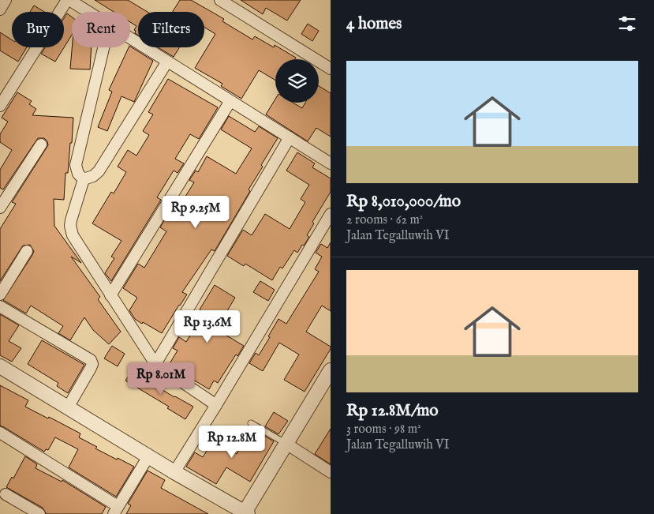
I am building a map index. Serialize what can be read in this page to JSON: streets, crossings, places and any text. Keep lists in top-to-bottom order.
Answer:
{
  "page": {
    "heading": "4 homes",
    "chip": ["Buy", "Rent", "Filters"],
    "list": [
      {
        "name": "Rp 8,010,000/mo",
        "note": "2 rooms · 62 m² · Jalan Tegalluwih VI"
      },
      {
        "name": "Rp 12.8M/mo",
        "note": "3 rooms · 98 m² · Jalan Tegalluwih VI"
      }
    ],
    "price": [
      "Rp 9.25M",
      "Rp 13.6M",
      "Rp 8.01M",
      "Rp 12.8M"
    ]
  }
}
